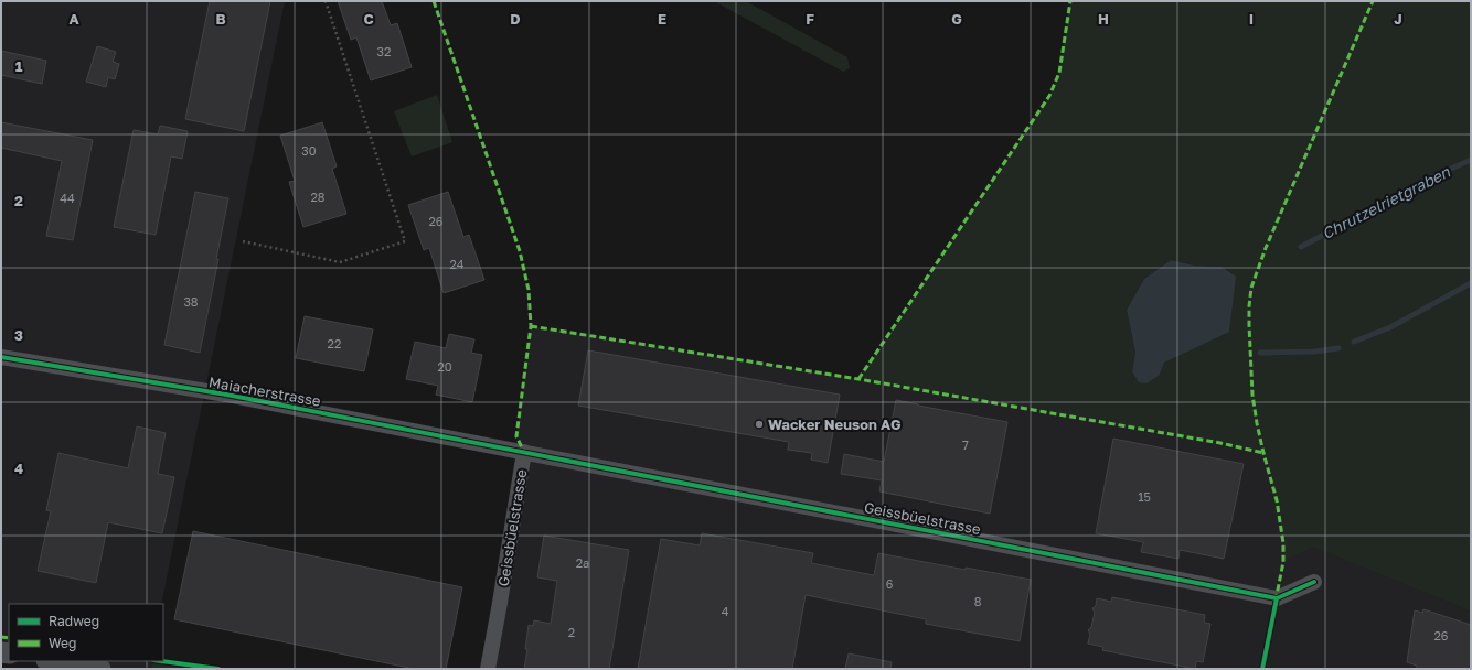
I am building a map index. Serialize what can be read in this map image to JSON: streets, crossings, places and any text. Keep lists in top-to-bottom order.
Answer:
{
  "streets": {
    "street": ["Maiacherstrasse", "Geissbüelstrasse"]
  },
  "crossings": [
    ["Maiacherstrasse", "Geissbüelstrasse"]
  ],
  "water": ["Chrutzelrietgraben"],
  "places": ["Wacker Neuson AG"],
  "house_numbers": [
    "32",
    "30",
    "28",
    "44",
    "26",
    "24",
    "38",
    "22",
    "20",
    "7",
    "15",
    "2a",
    "6",
    "8",
    "4",
    "2",
    "26"
  ],
  "legend": ["Radweg", "Weg"],
  "grid": {
    "columns": [
      "A",
      "B",
      "C",
      "D",
      "E",
      "F",
      "G",
      "H",
      "I",
      "J"
    ],
    "rows": [
      "1",
      "2",
      "3",
      "4"
    ]
  }
}
